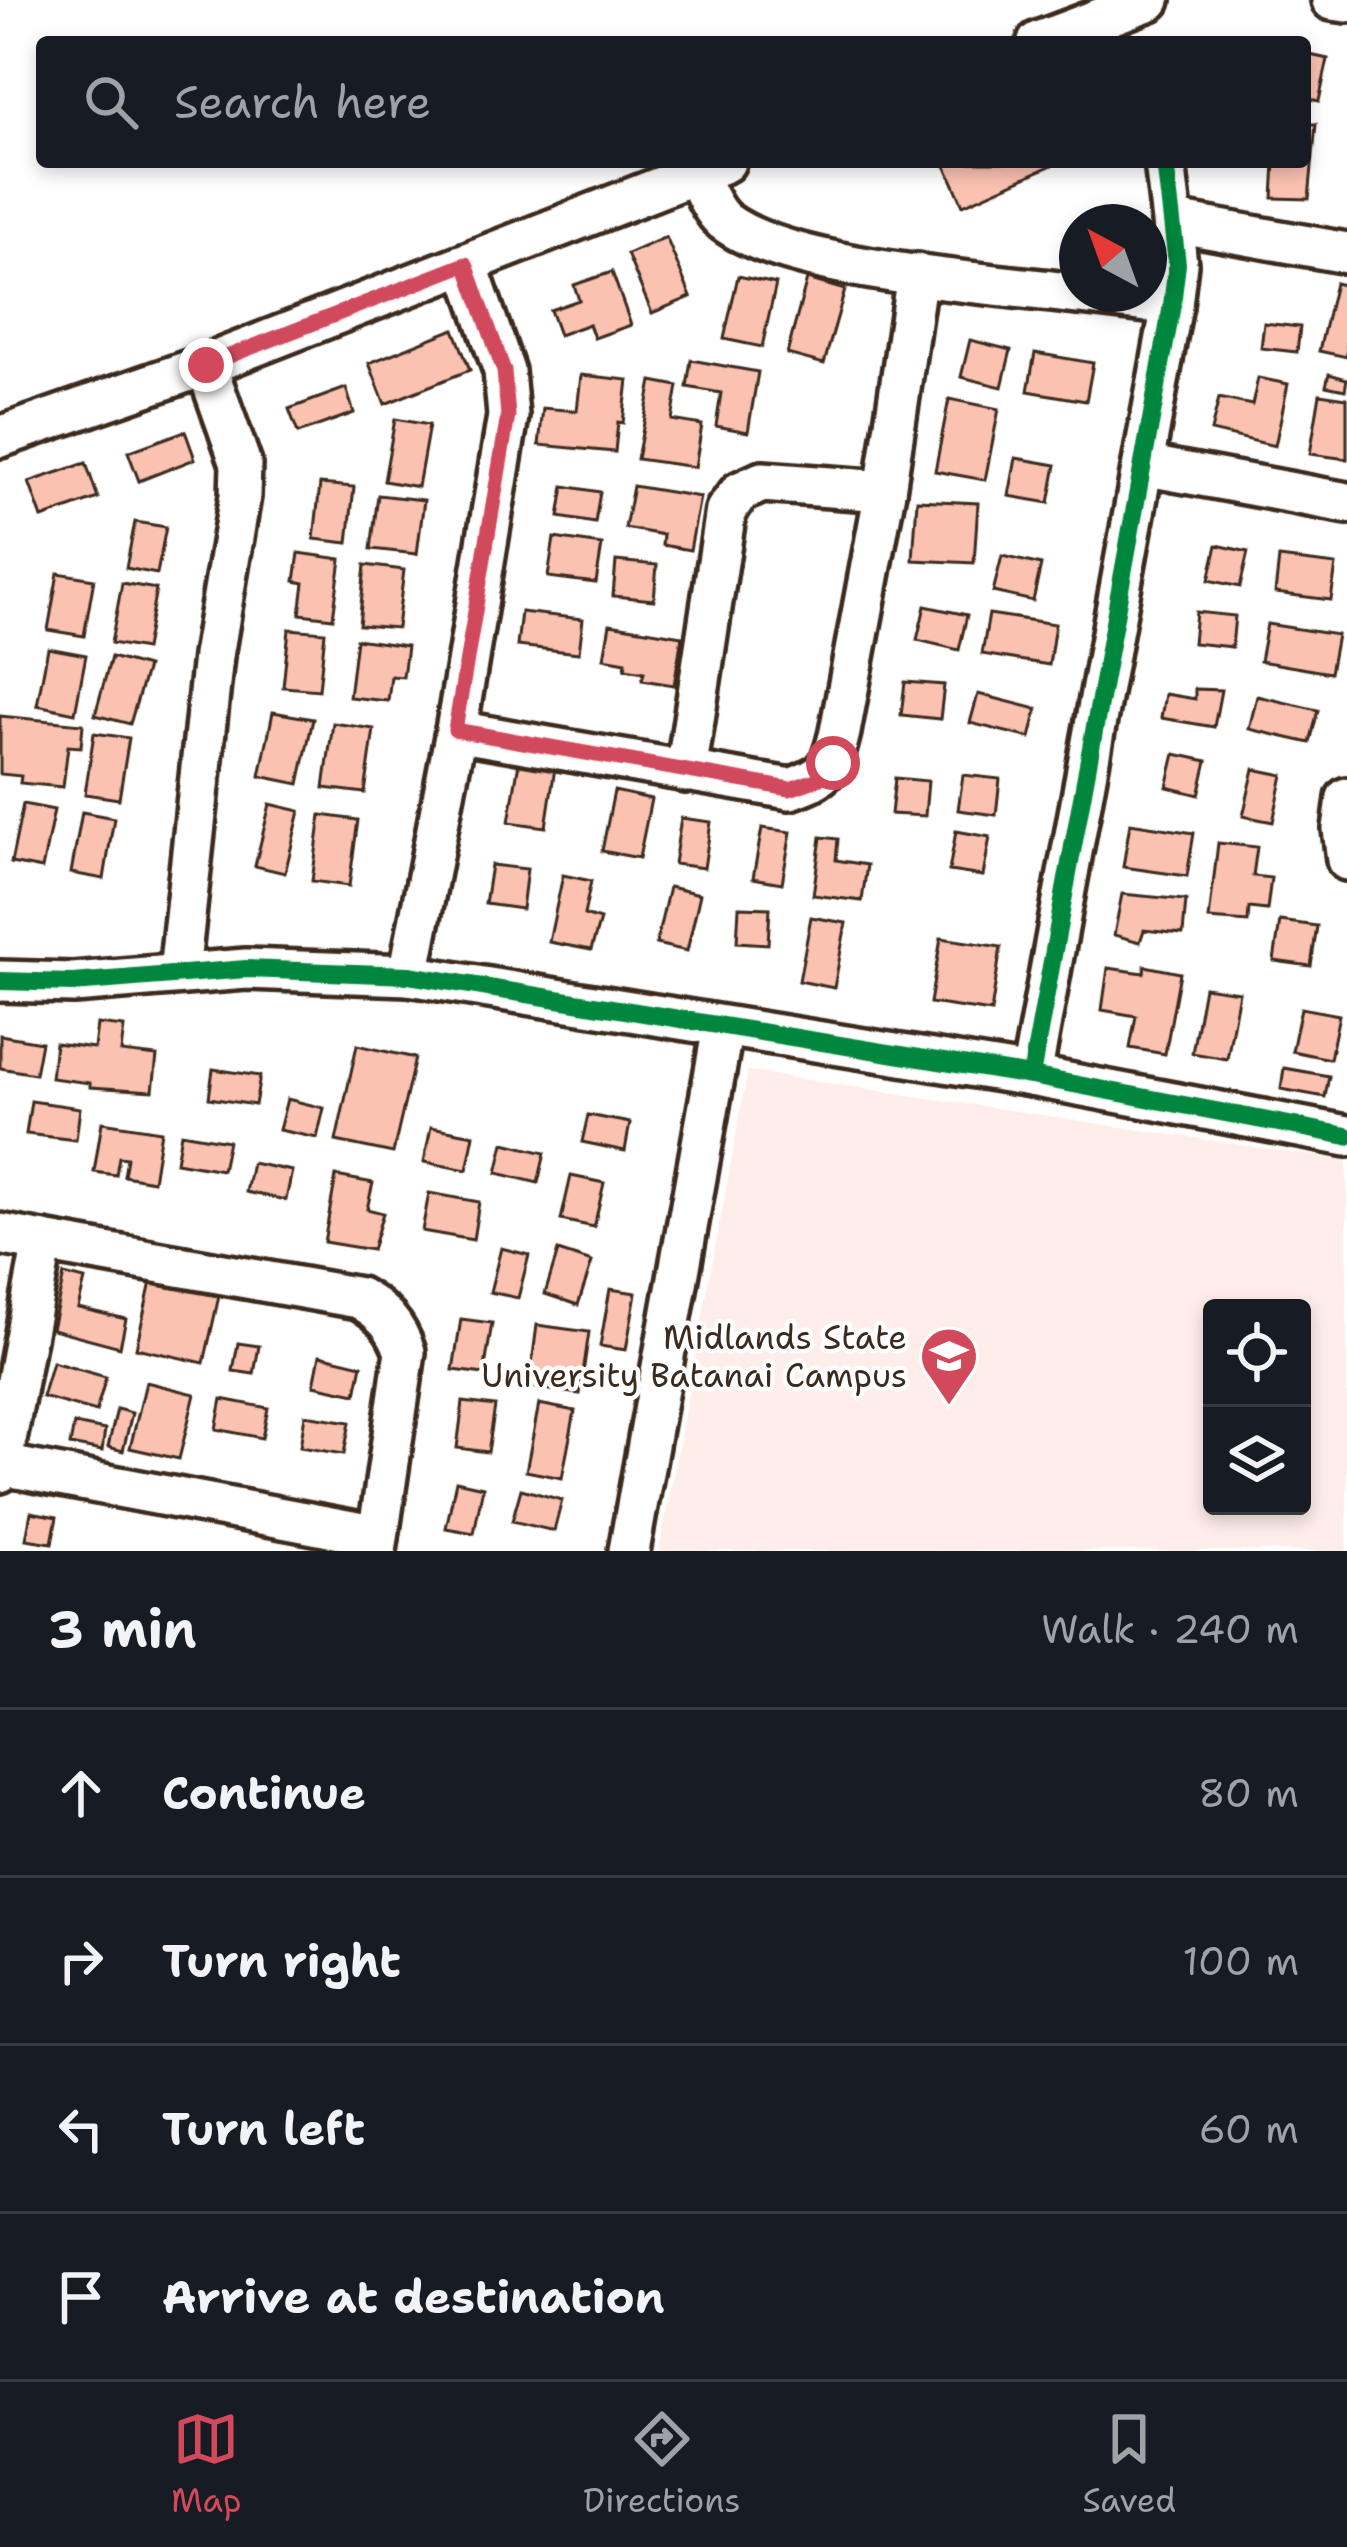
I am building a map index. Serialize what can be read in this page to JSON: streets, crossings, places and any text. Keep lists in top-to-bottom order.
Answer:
{
  "places": {
    "school or university": ["Midlands State University Batanai Campus"]
  },
  "north": "top left",
  "page": {
    "search": "Search here",
    "heading": ["3 min", "Walk · 240 m"],
    "list": [
      ["Continue", "80 m"],
      ["Turn right", "100 m"],
      ["Turn left", "60 m"],
      "Arrive at destination"
    ],
    "nav": ["Map", "Directions", "Saved"]
  }
}
